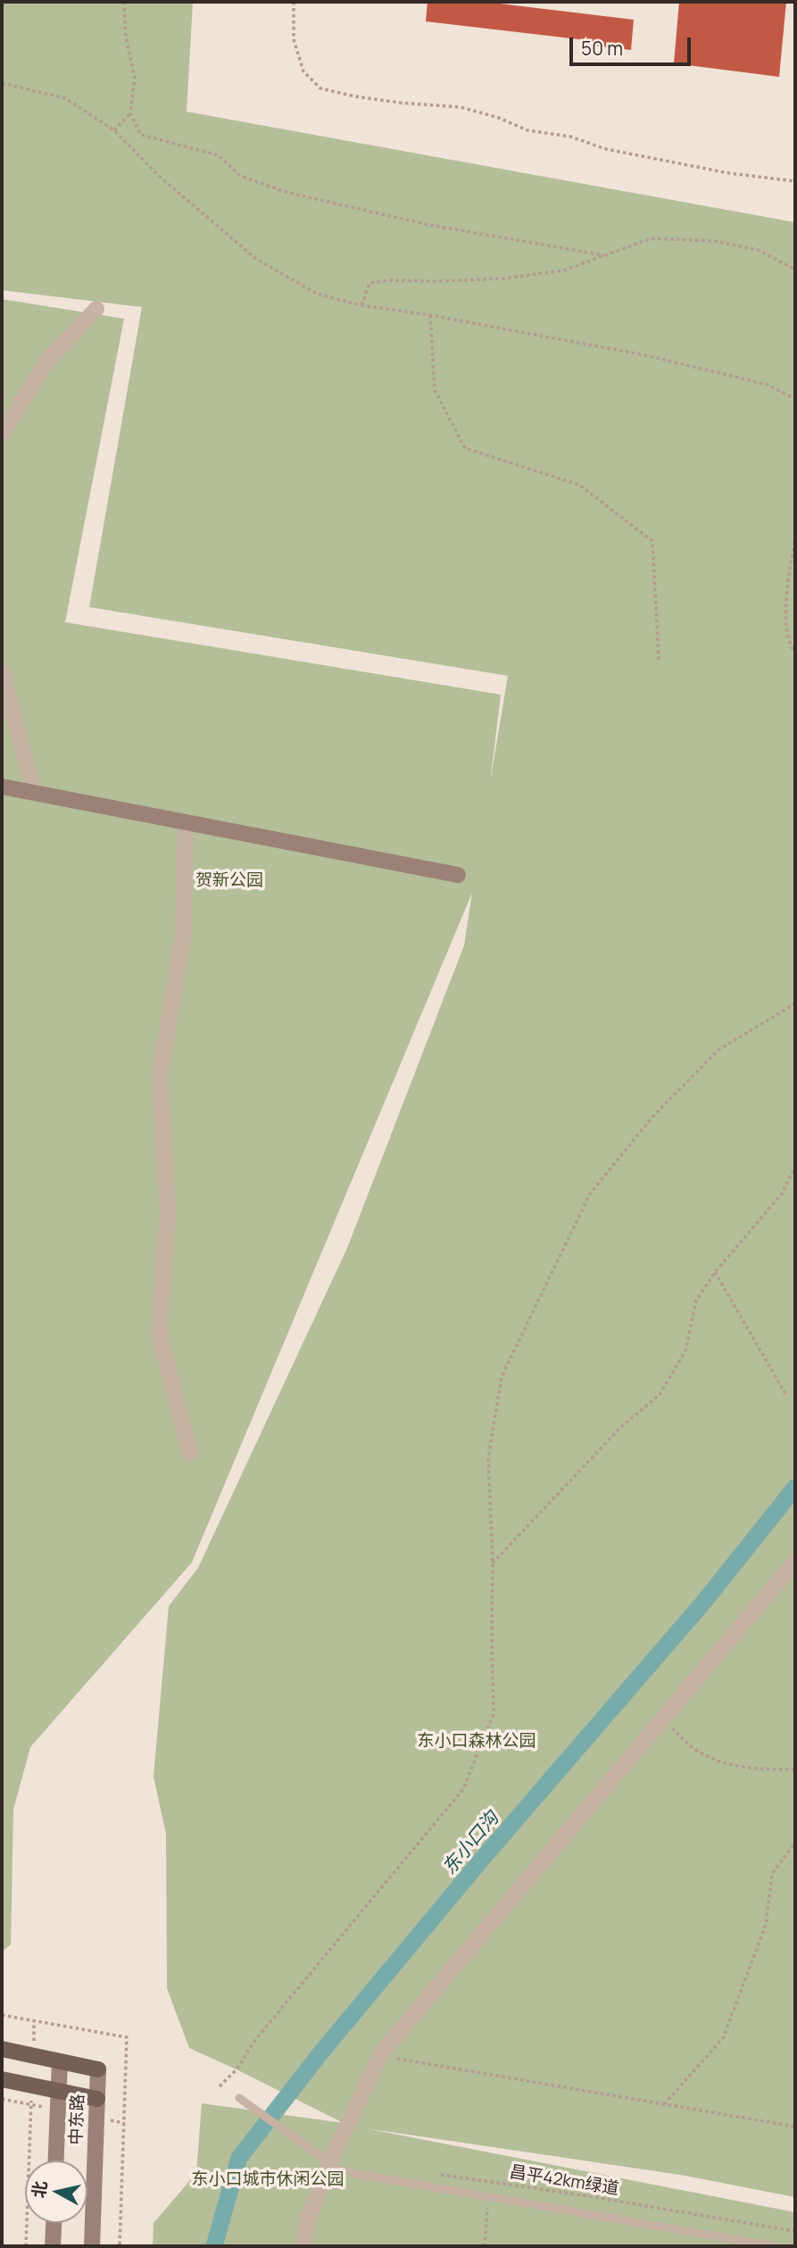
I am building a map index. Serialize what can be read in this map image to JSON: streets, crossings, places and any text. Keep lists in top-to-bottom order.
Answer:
{
  "streets": {
    "street": ["中东路"],
    "path": ["昌平42km绿道"]
  },
  "water": ["东小口沟"],
  "parks": ["贺新公园", "东小口森林公园", "东小口城市休闲公园"],
  "scale_bar": "50 m",
  "north": "left"
}
